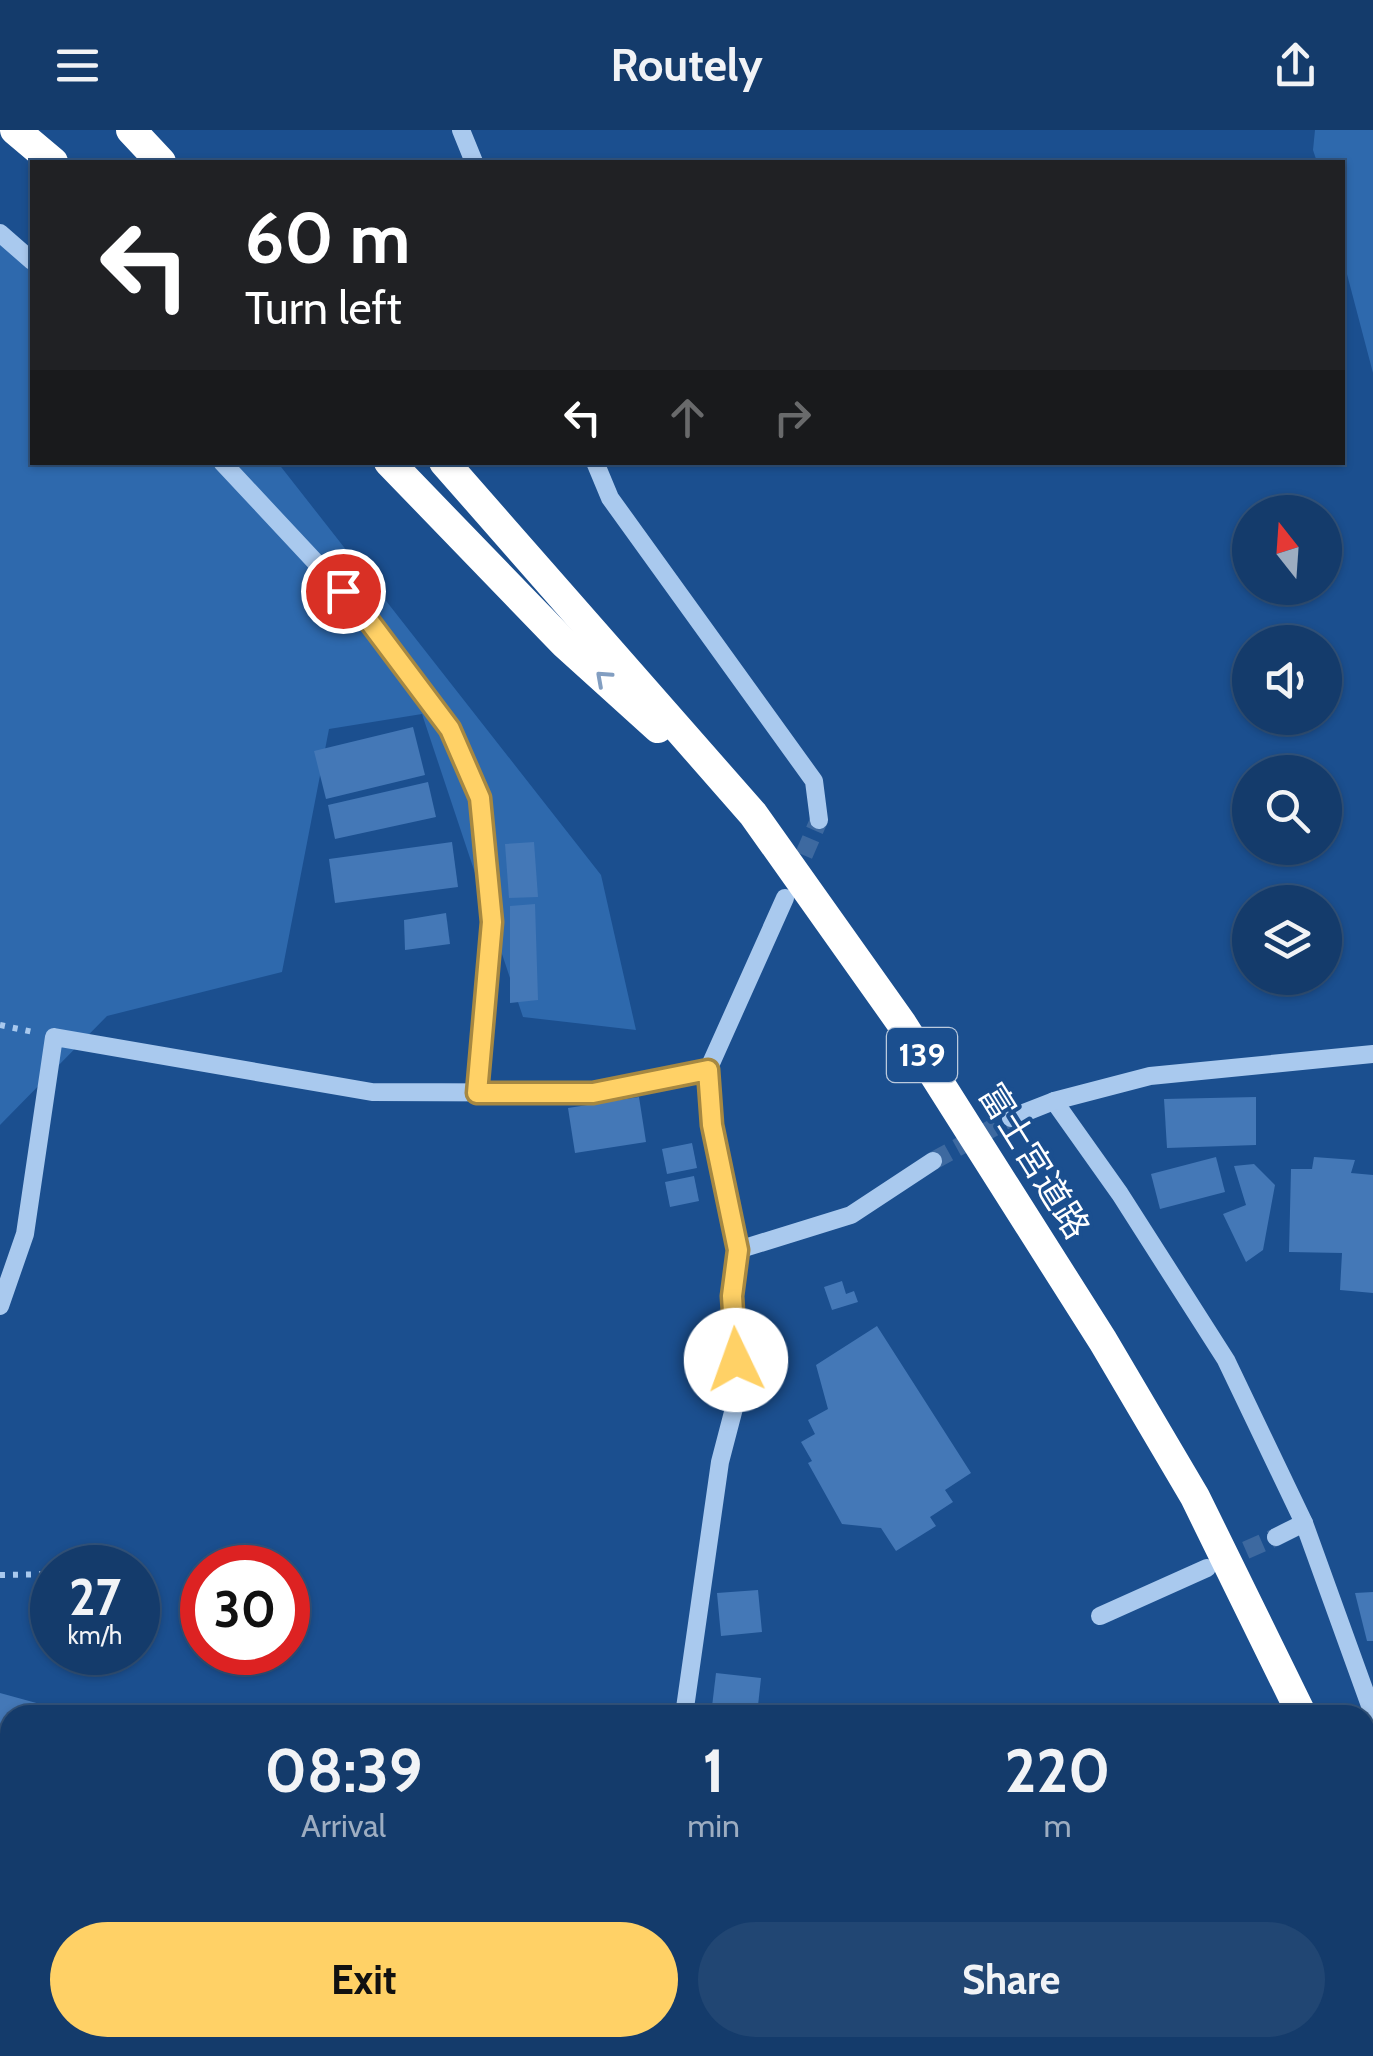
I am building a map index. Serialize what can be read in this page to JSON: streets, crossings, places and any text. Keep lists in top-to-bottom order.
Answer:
{
  "streets": {
    "highway": ["139", "富士宮道路"]
  },
  "north": "top",
  "page": {
    "header": "Routely",
    "turn": ["60 m", "Turn left"],
    "speed": "27 km/h",
    "limit": "30",
    "eta": [
      "08:39",
      "Arrival",
      "1",
      "min",
      "220",
      "m"
    ],
    "buttons": ["Exit", "Share"]
  }
}
